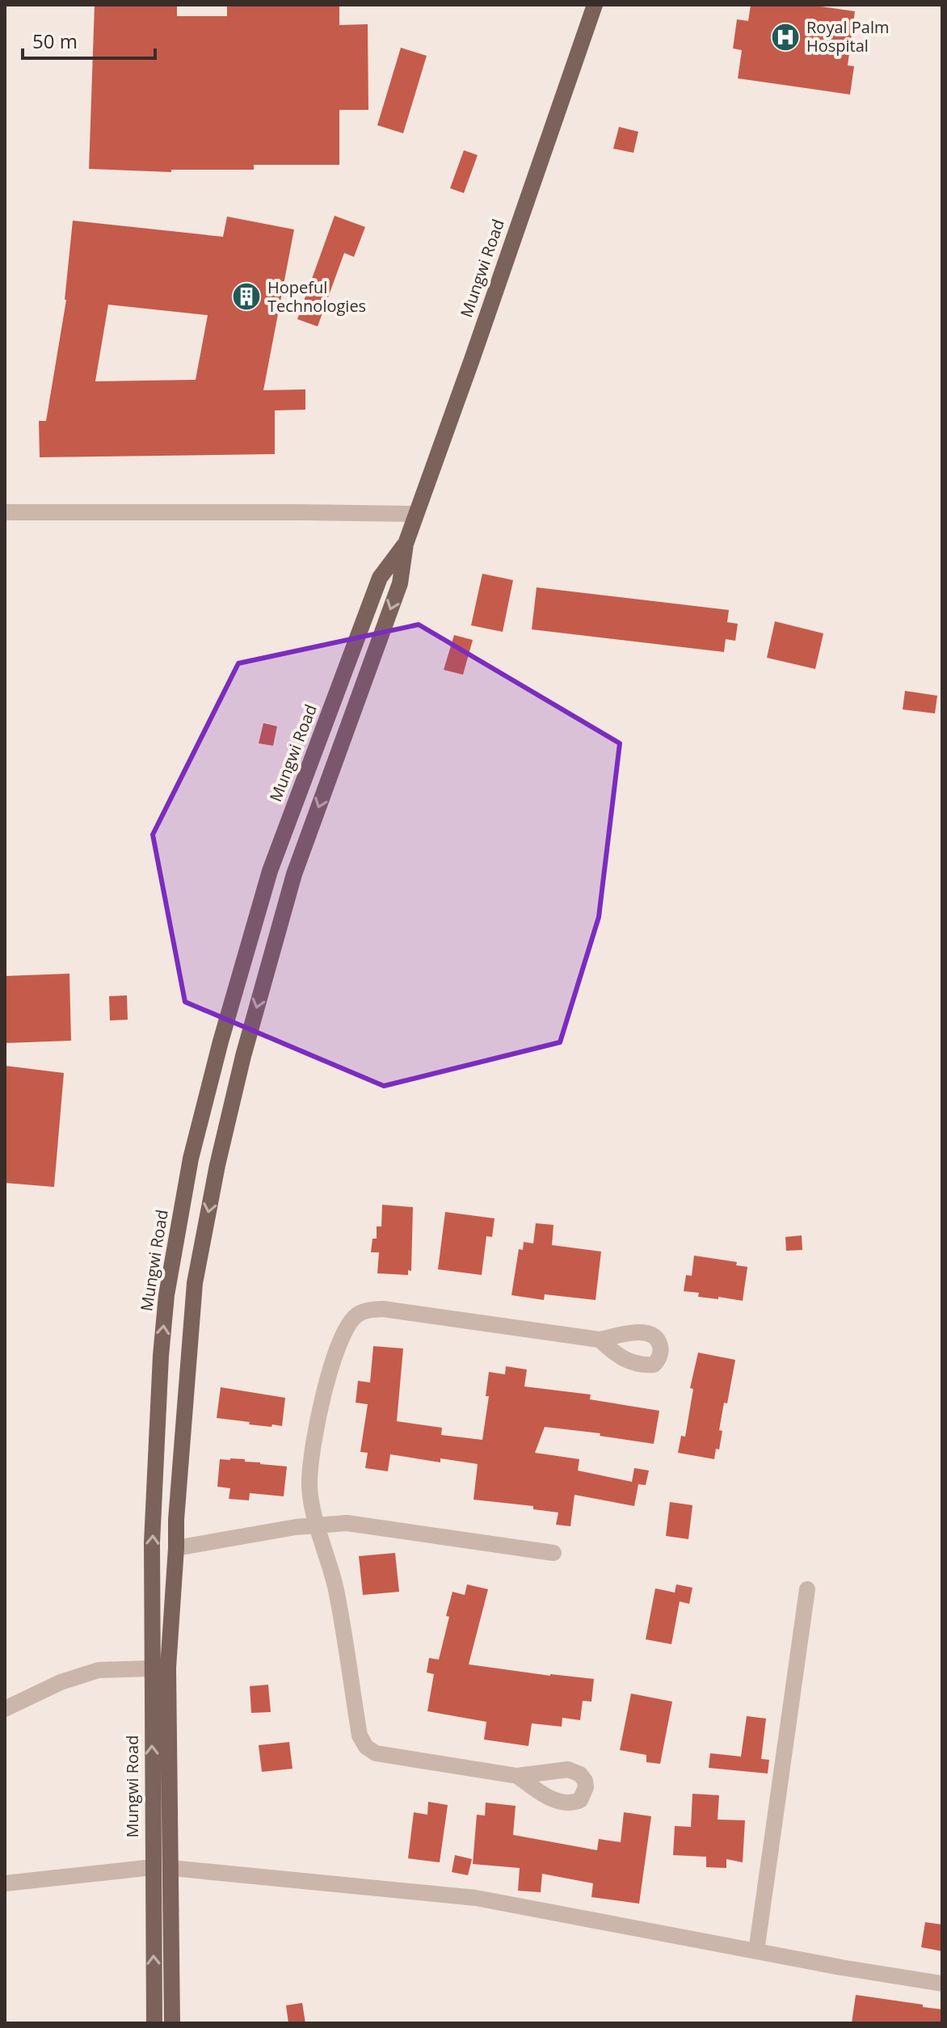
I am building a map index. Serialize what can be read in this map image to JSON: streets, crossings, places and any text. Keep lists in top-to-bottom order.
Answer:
{
  "streets": {
    "main road": ["Mungwi Road"]
  },
  "places": {
    "hospital": ["Royal Palm Hospital"],
    "building": ["Hopeful Technologies"]
  },
  "scale_bar": "50 m"
}
